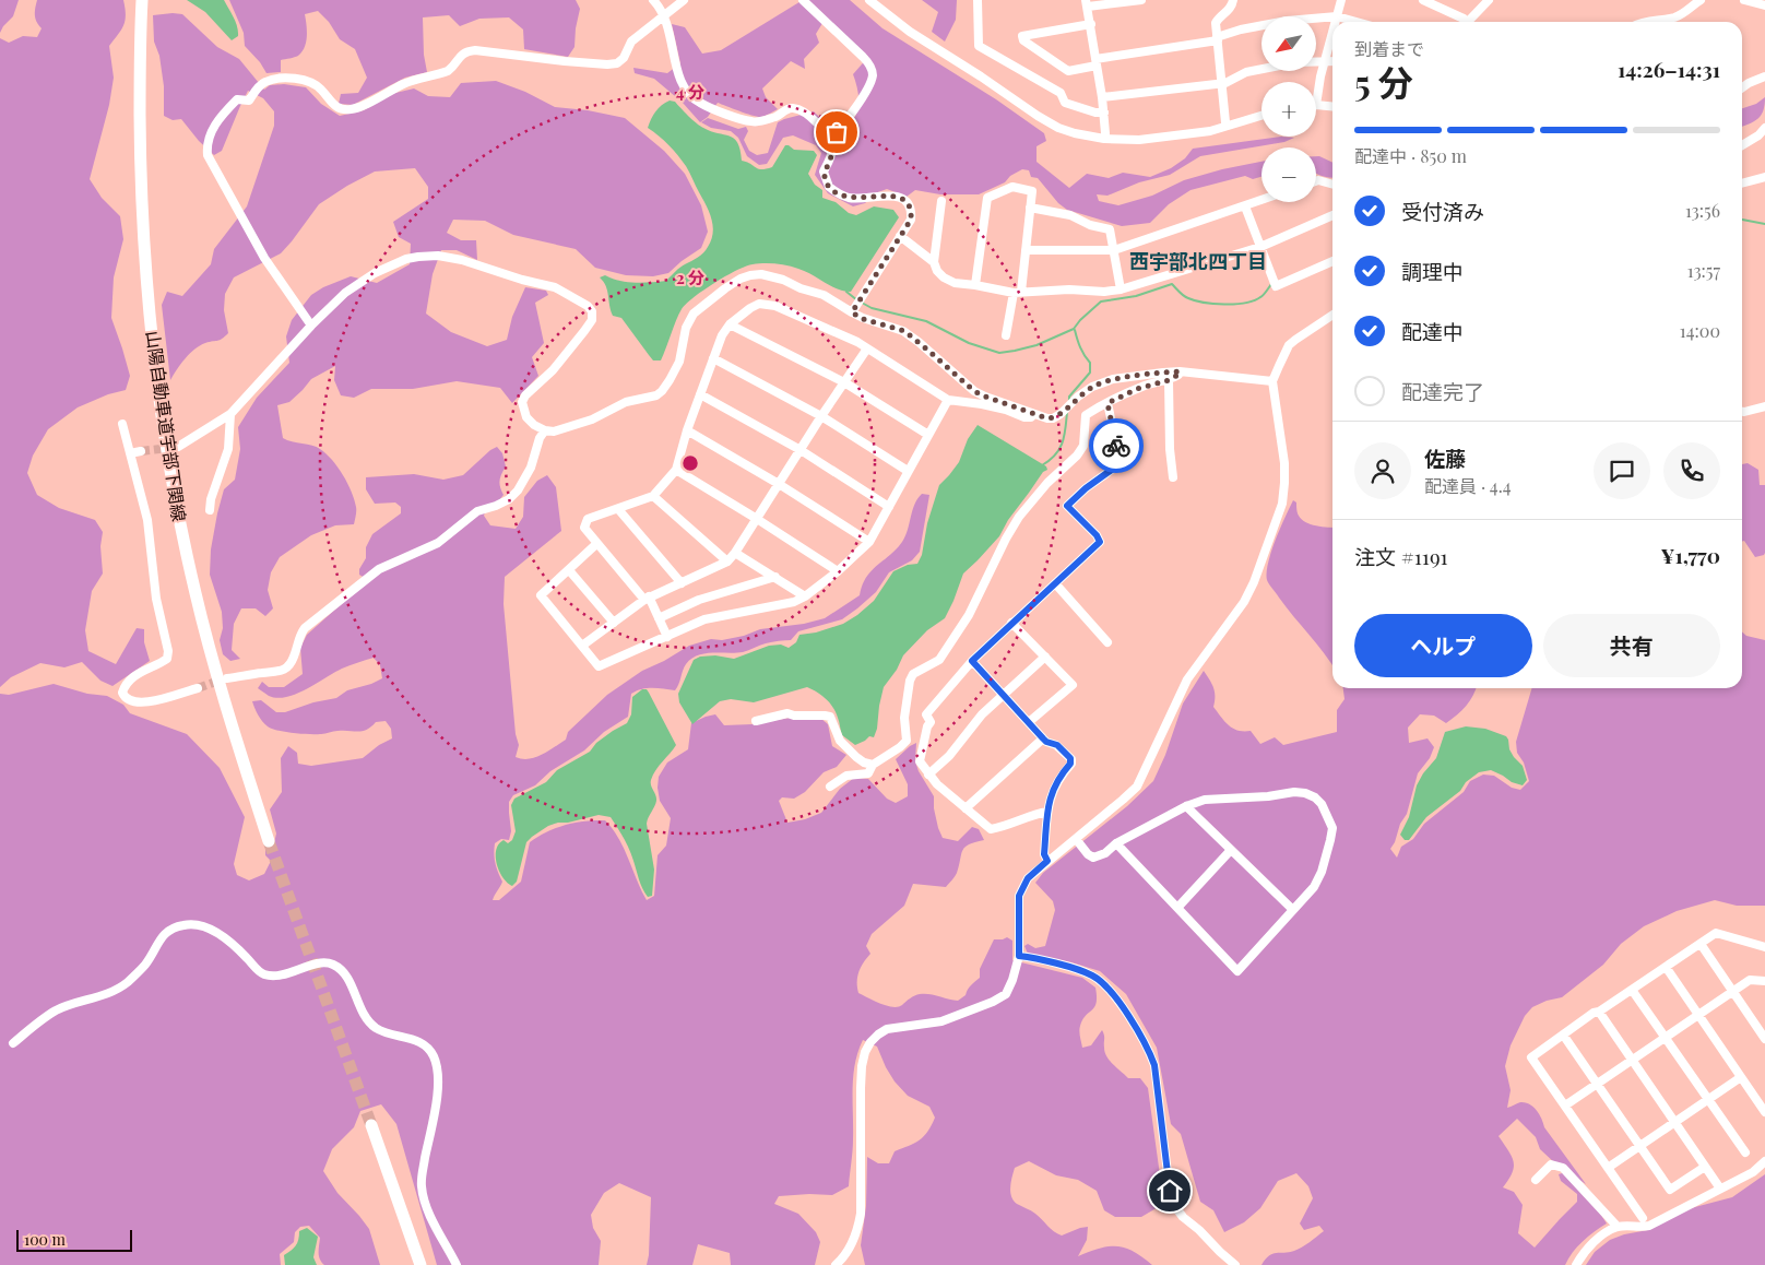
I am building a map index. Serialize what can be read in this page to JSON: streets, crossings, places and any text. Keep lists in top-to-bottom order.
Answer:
{
  "streets": {
    "highway": ["山陽自動車道宇部下関線"]
  },
  "districts": ["西宇部北四丁目"],
  "scale_bar": "100 m",
  "north": "bottom left",
  "page": {
    "map_buttons": ["+", "−"],
    "heading": ["5 分", "到着まで", "14:26–14:31"],
    "panel": [
      "佐藤",
      "配達員 · 4.4",
      "注文 #1191",
      "¥1,770"
    ],
    "bar": "配達中 · 850 m",
    "list": [
      ["受付済み", "13:56"],
      ["調理中", "13:57"],
      ["配達中", "14:00"],
      "配達完了"
    ],
    "buttons": ["ヘルプ", "共有"],
    "scale": "100 m"
  },
  "rings": ["4 分", "2 分"]
}
